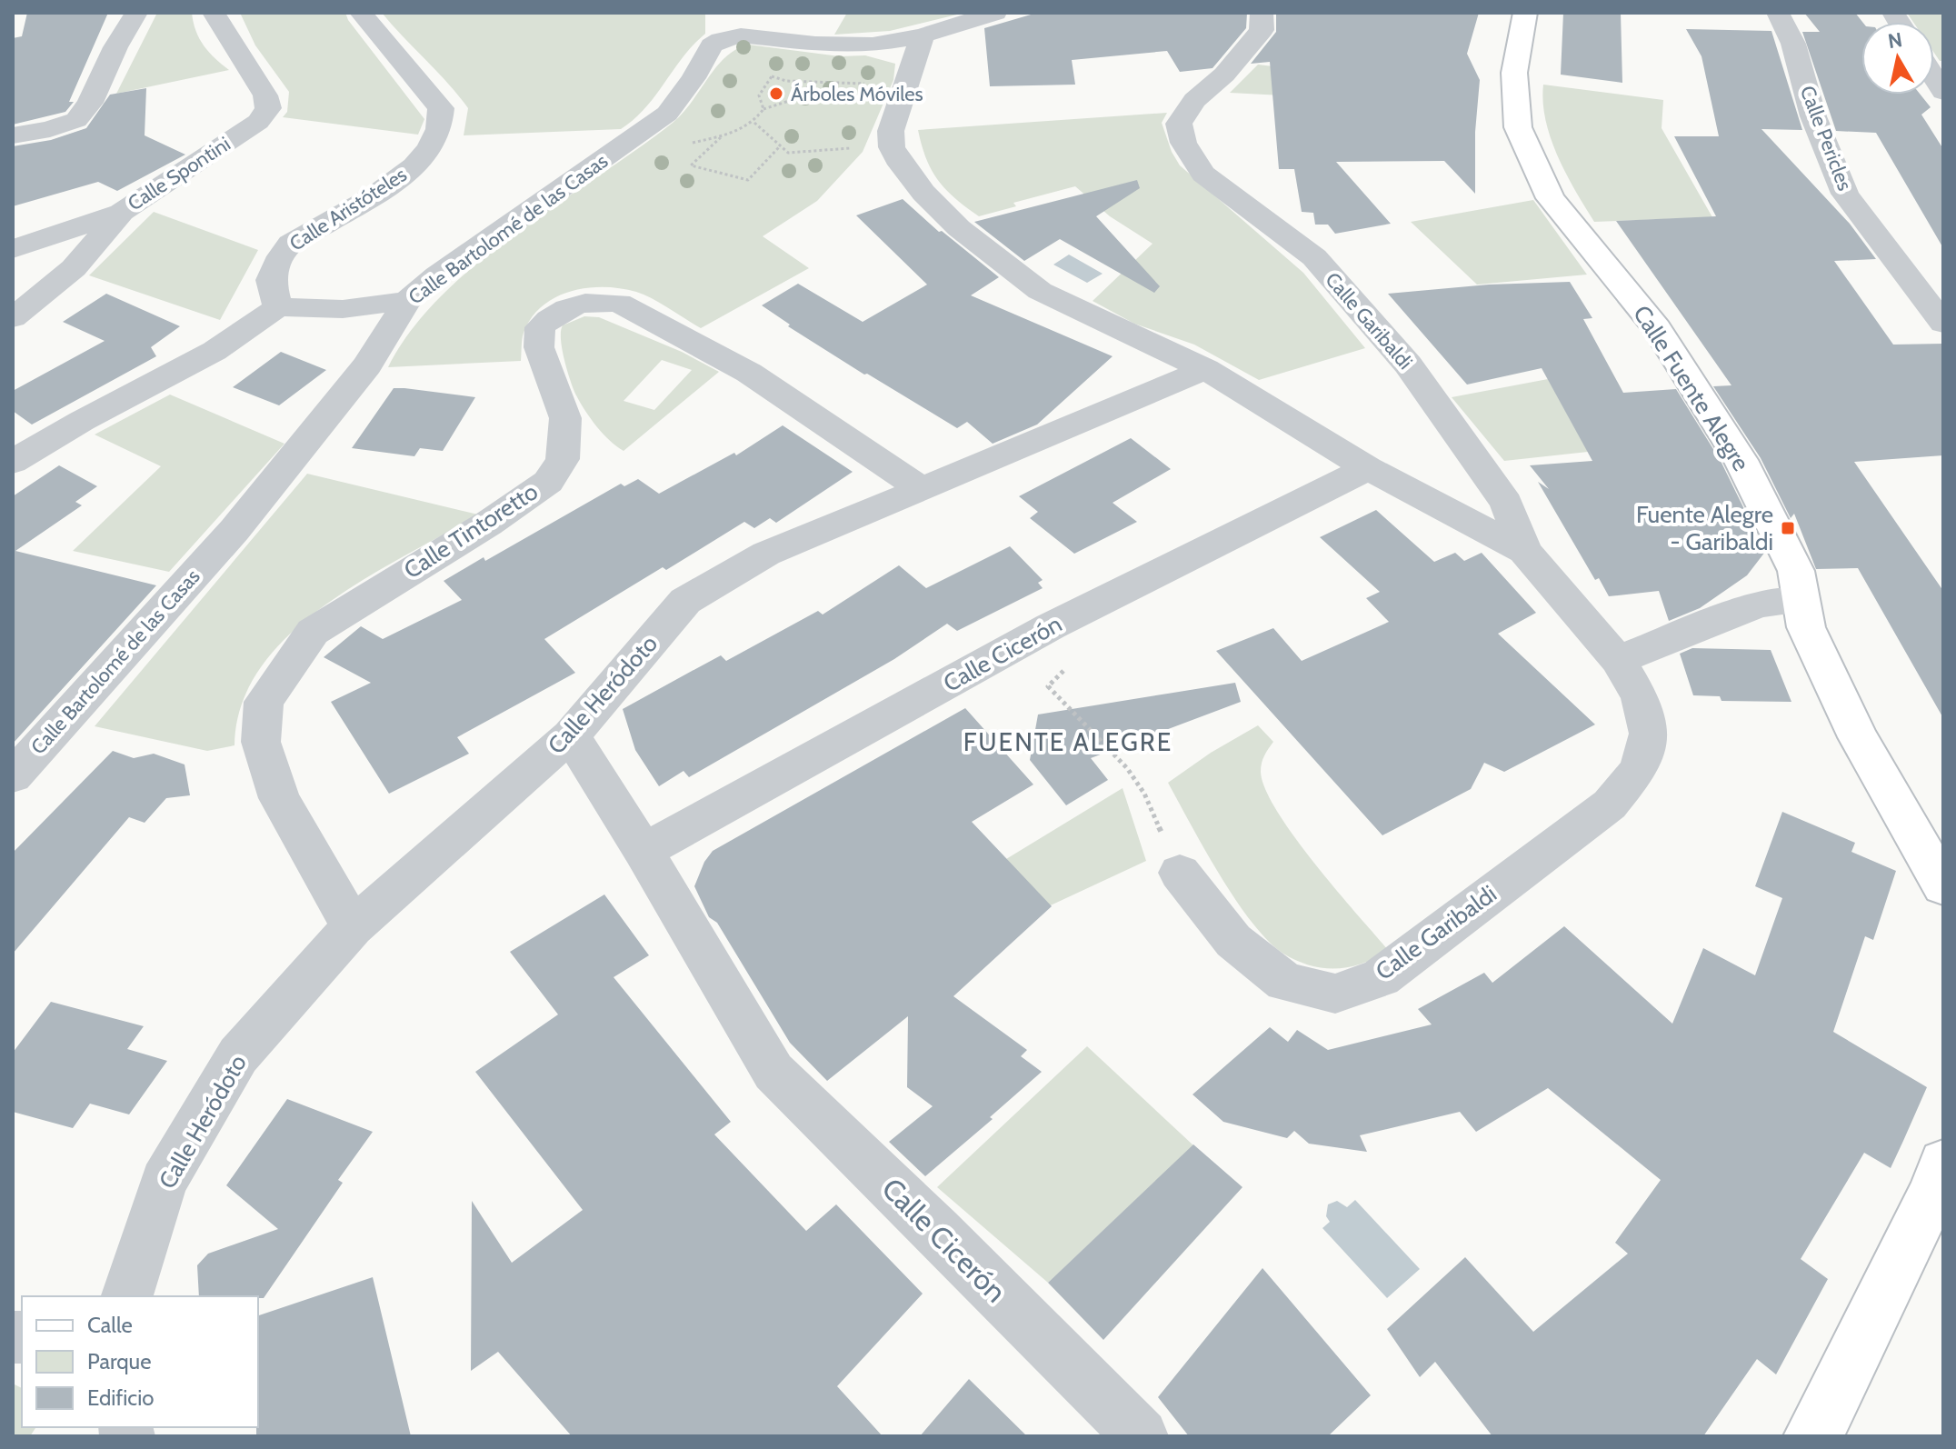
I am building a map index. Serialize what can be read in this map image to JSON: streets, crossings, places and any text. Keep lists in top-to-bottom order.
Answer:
{
  "streets": {
    "street": [
      "Calle Pericles",
      "Calle Spontini",
      "Calle Aristóteles",
      "Calle Bartolomé de las Casas",
      "Calle Garibaldi",
      "Calle Fuente Alegre",
      "Calle Tintoretto",
      "Calle Cicerón",
      "Calle Heródoto"
    ]
  },
  "crossings": [
    ["Calle Tintoretto", "Calle Heródoto"],
    ["Calle Cicerón", "Calle Heródoto"]
  ],
  "districts": ["FUENTE ALEGRE"],
  "places": {
    "other": ["Árboles Móviles"],
    "transit": ["Fuente Alegre - Garibaldi"]
  },
  "legend": ["Calle", "Parque", "Edificio"],
  "north": "top"
}
